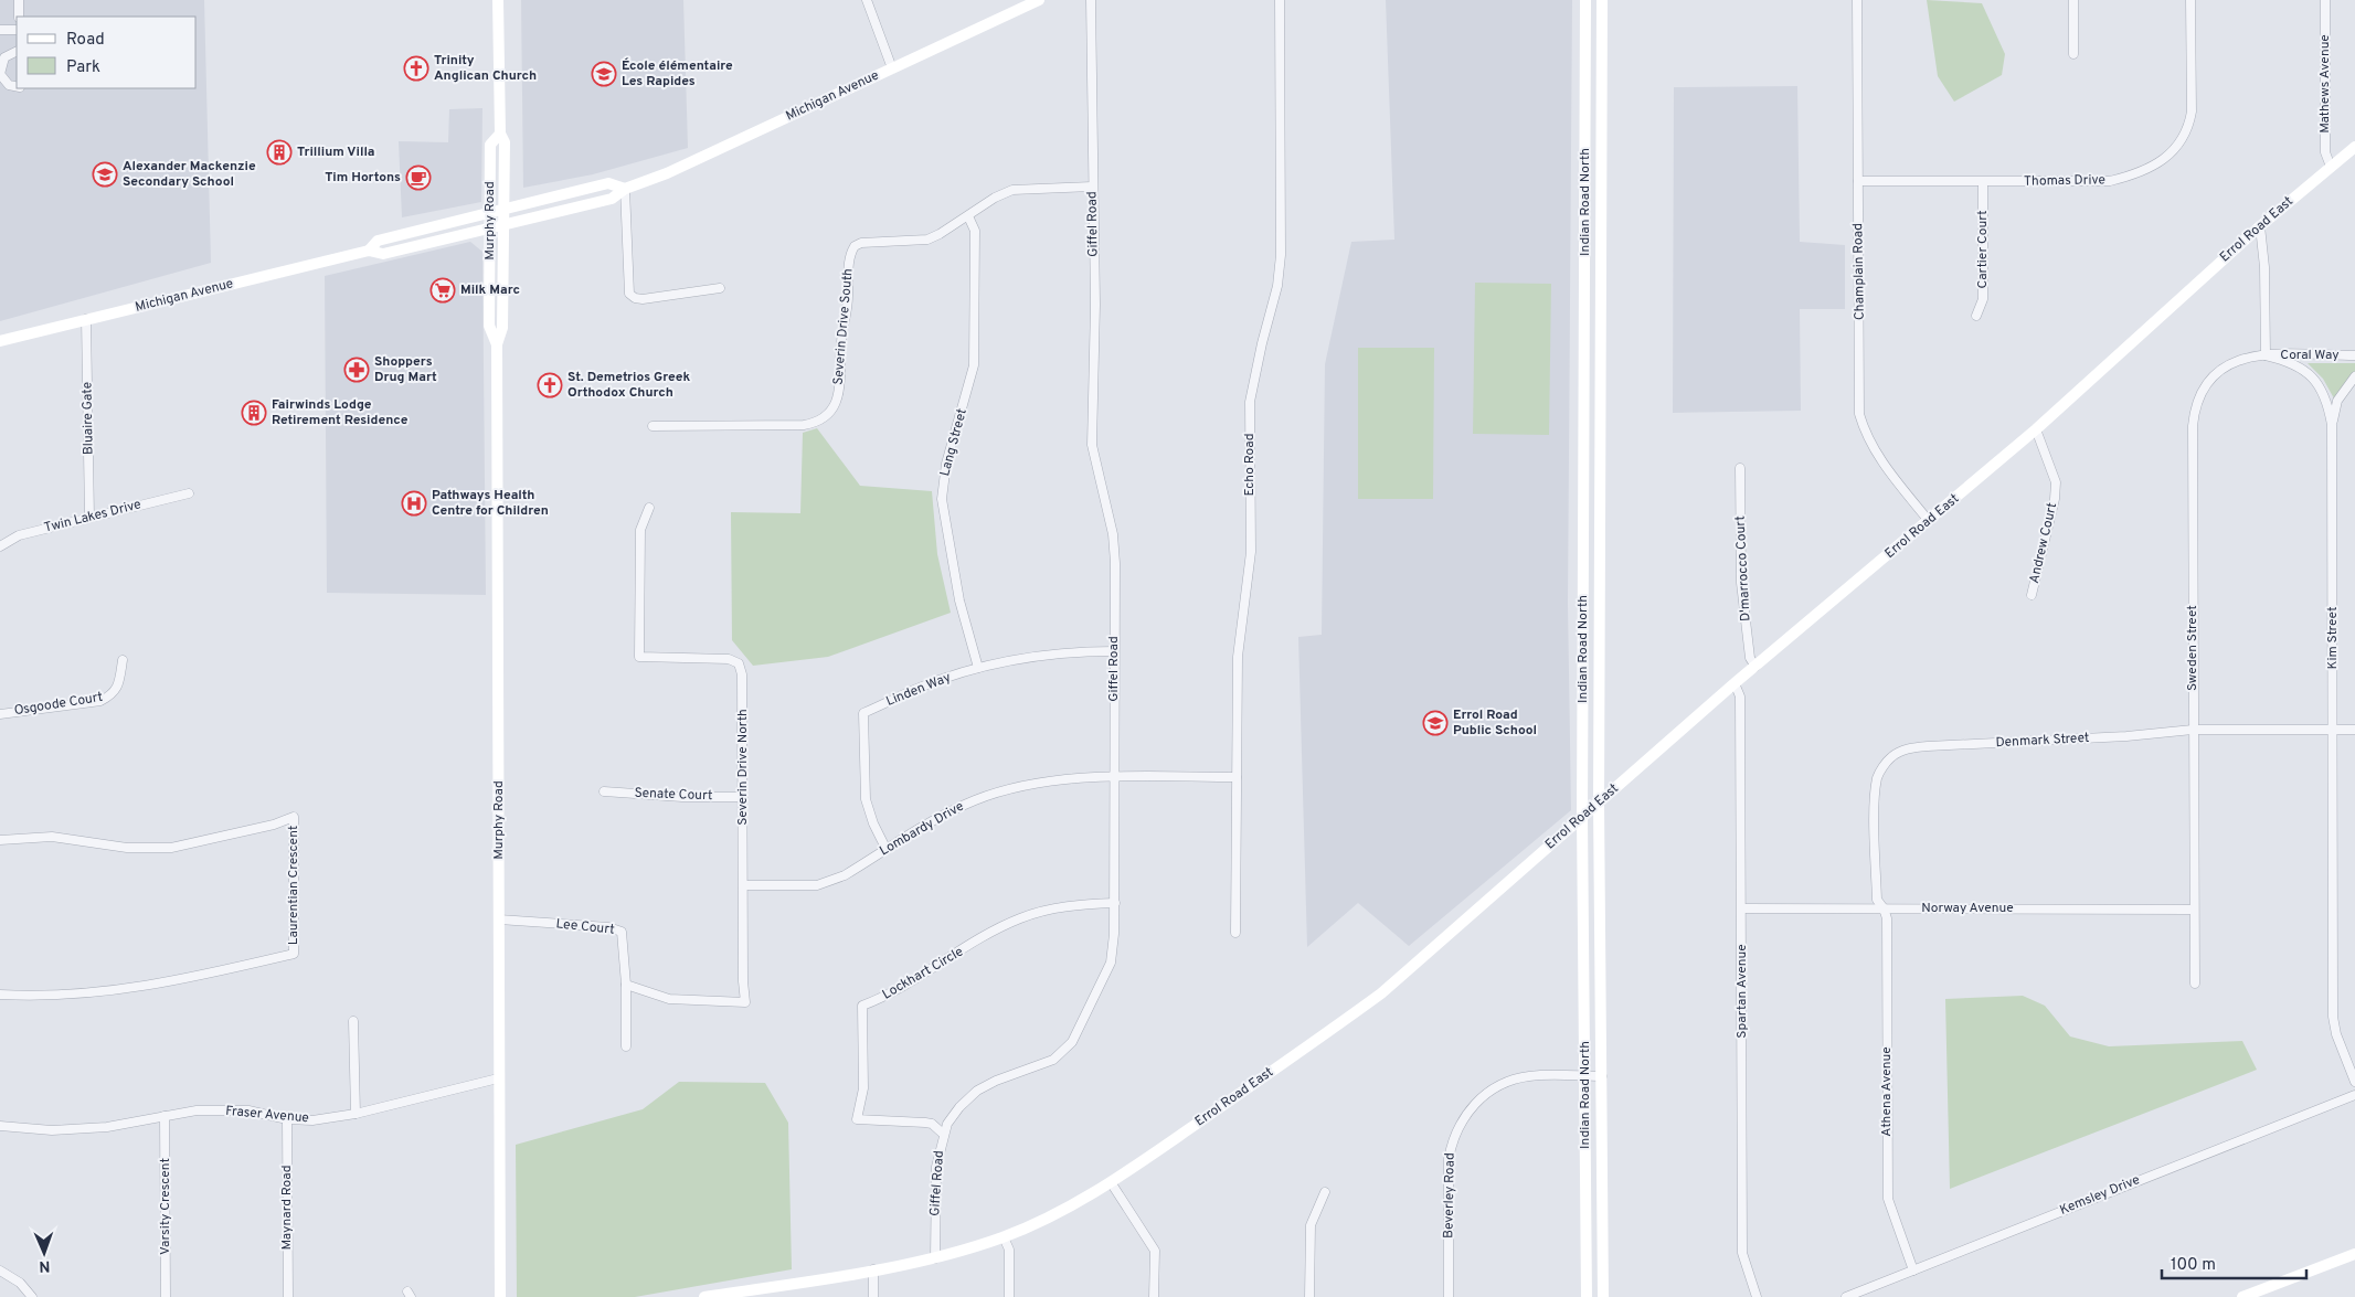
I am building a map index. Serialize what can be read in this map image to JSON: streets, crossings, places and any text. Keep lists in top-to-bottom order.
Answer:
{
  "streets": {
    "main road": [
      "Michigan Avenue",
      "Indian Road North",
      "Murphy Road",
      "Errol Road East"
    ],
    "street": [
      "Mathews Avenue",
      "Thomas Drive",
      "Giffel Road",
      "Cartier Court",
      "Champlain Road",
      "Severin Drive South",
      "Coral Way",
      "Bluaire Gate",
      "Lang Street",
      "Echo Road",
      "Twin Lakes Drive",
      "Andrew Court",
      "D'marrocco Court",
      "Kim Street",
      "Sweden Street",
      "Linden Way",
      "Osgoode Court",
      "Denmark Street",
      "Severin Drive North",
      "Senate Court",
      "Lombardy Drive",
      "Laurentian Crescent",
      "Norway Avenue",
      "Lee Court",
      "Lockhart Circle",
      "Spartan Avenue",
      "Athena Avenue",
      "Fraser Avenue",
      "Beverley Road",
      "Kemsley Drive",
      "Varsity Crescent",
      "Maynard Road"
    ]
  },
  "crossings": [
    ["Mathews Avenue", "Errol Road East"],
    ["Michigan Avenue", "Murphy Road"],
    ["Michigan Avenue", "Bluaire Gate"],
    ["Thomas Drive", "Cartier Court"],
    ["Thomas Drive", "Champlain Road"],
    ["Indian Road North", "Errol Road East"],
    ["Indian Road North", "Beverley Road"],
    ["Murphy Road", "Lee Court"],
    ["Murphy Road", "Fraser Avenue"],
    ["Giffel Road", "Errol Road East"],
    ["Giffel Road", "Severin Drive South"],
    ["Giffel Road", "Linden Way"],
    ["Giffel Road", "Lombardy Drive"],
    ["Giffel Road", "Lockhart Circle"],
    ["Errol Road East", "Champlain Road"],
    ["Errol Road East", "Andrew Court"],
    ["Errol Road East", "D'marrocco Court"],
    ["Errol Road East", "Spartan Avenue"],
    ["Severin Drive South", "Lang Street"],
    ["Coral Way", "Kim Street"],
    ["Coral Way", "Sweden Street"],
    ["Bluaire Gate", "Twin Lakes Drive"],
    ["Lang Street", "Linden Way"],
    ["Echo Road", "Lombardy Drive"],
    ["Kim Street", "Sweden Street"],
    ["Kim Street", "Denmark Street"],
    ["Sweden Street", "Denmark Street"],
    ["Sweden Street", "Norway Avenue"],
    ["Linden Way", "Lombardy Drive"],
    ["Denmark Street", "Norway Avenue"],
    ["Denmark Street", "Athena Avenue"],
    ["Severin Drive North", "Senate Court"],
    ["Severin Drive North", "Lombardy Drive"],
    ["Severin Drive North", "Lee Court"],
    ["Norway Avenue", "Spartan Avenue"],
    ["Norway Avenue", "Athena Avenue"],
    ["Athena Avenue", "Kemsley Drive"],
    ["Fraser Avenue", "Varsity Crescent"],
    ["Fraser Avenue", "Maynard Road"]
  ],
  "places": {
    "church": ["Trinity Anglican Church", "St. Demetrios Greek Orthodox Church"],
    "school or university": ["École élémentaire Les Rapides", "Alexander Mackenzie Secondary School", "Errol Road Public School"],
    "building": ["Trillium Villa", "Fairwinds Lodge Retirement Residence"],
    "cafe": ["Tim Hortons"],
    "supermarket": ["Milk Marc"],
    "pharmacy": ["Shoppers Drug Mart"],
    "hospital": ["Pathways Health Centre for Children"]
  },
  "legend": ["Road", "Park"],
  "scale_bar": "100 m",
  "north": "bottom"
}
